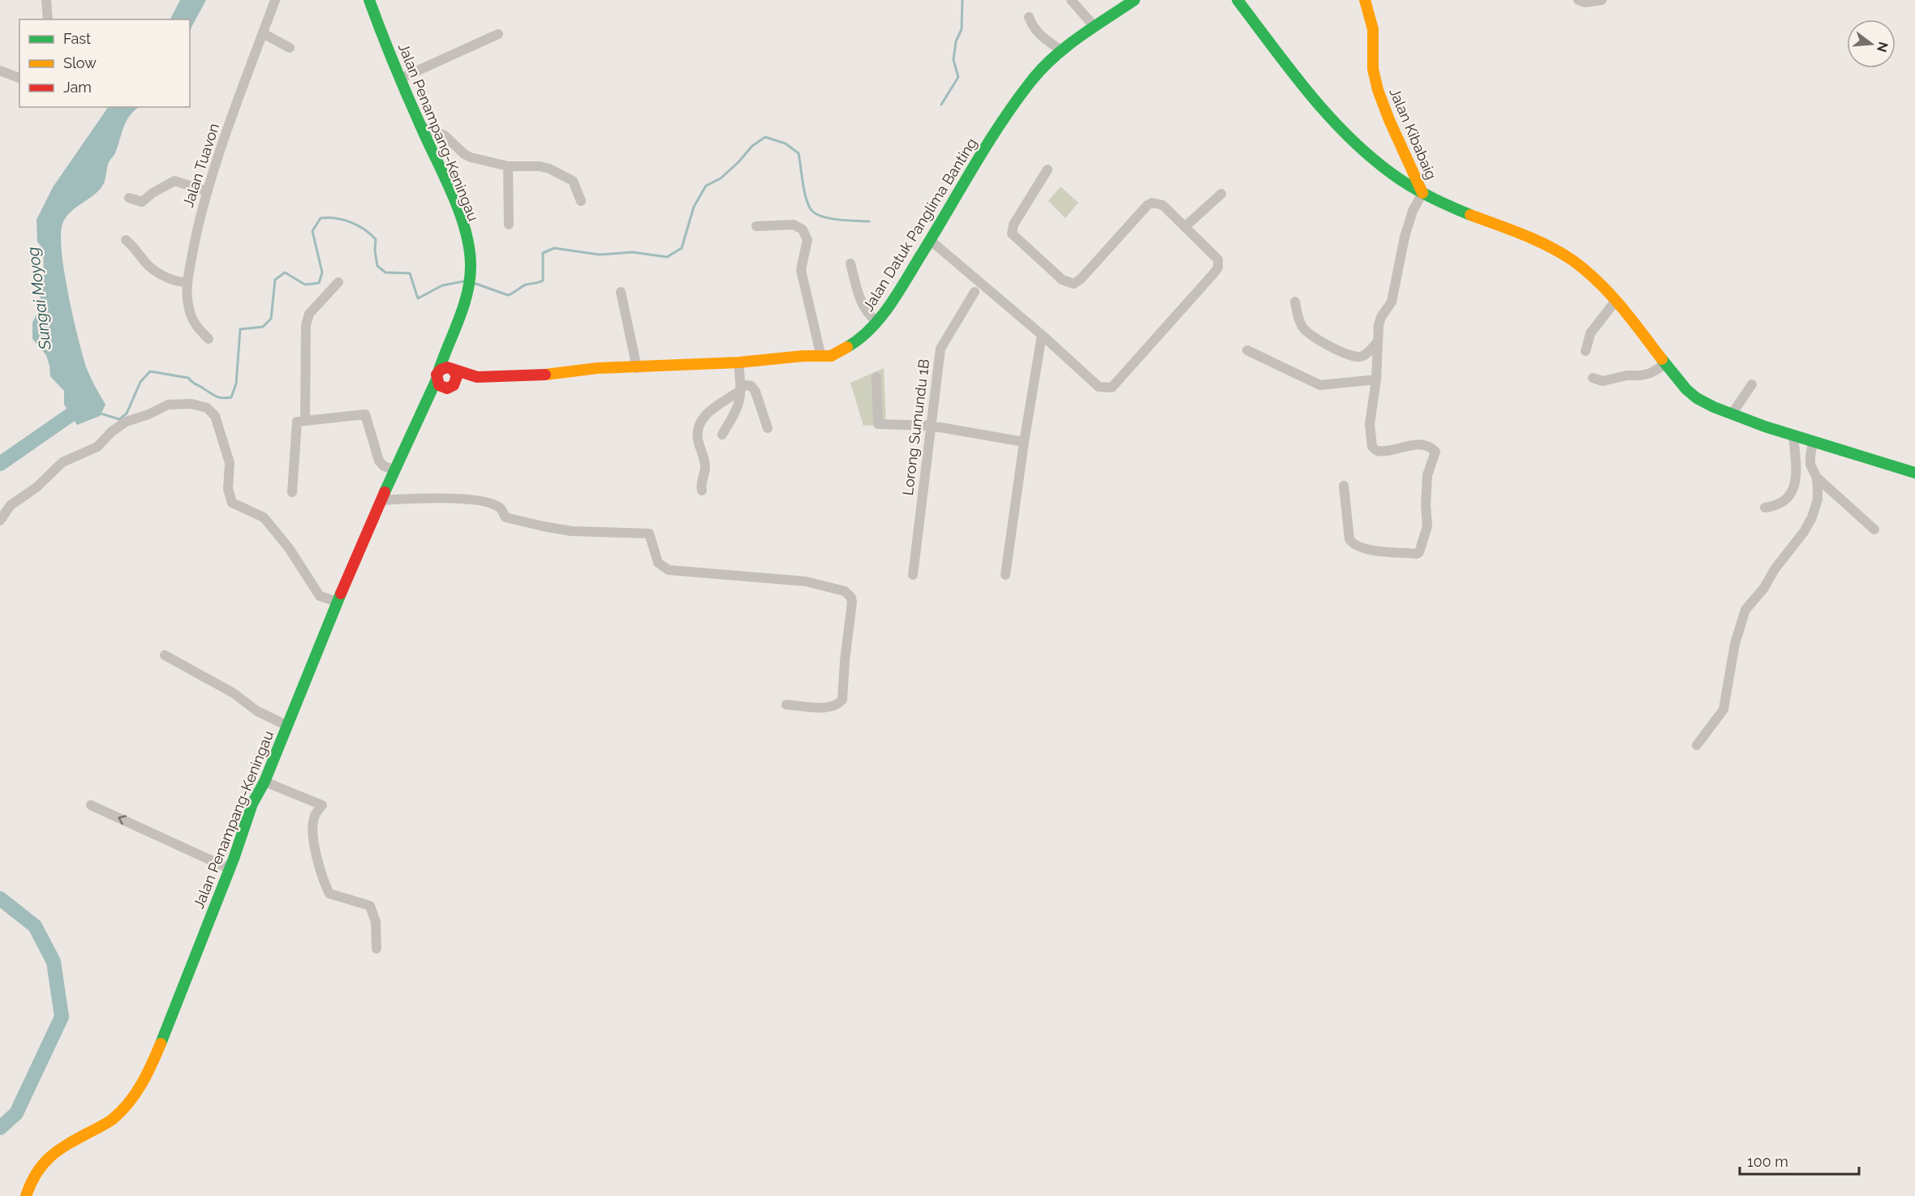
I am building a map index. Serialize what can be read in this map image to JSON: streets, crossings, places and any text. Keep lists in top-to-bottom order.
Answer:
{
  "streets": {
    "main road": ["Jalan Penampang-Keningau", "Jalan Kibabaig", "Jalan Datuk Panglima Banting"],
    "street": ["Jalan Tuavon", "Lorong Sumundu 1B"]
  },
  "crossings": [
    ["Jalan Penampang-Keningau", "Jalan Datuk Panglima Banting"]
  ],
  "water": ["Sungai Moyog"],
  "legend": ["Fast", "Slow", "Jam"],
  "scale_bar": "100 m",
  "north": "right"
}
